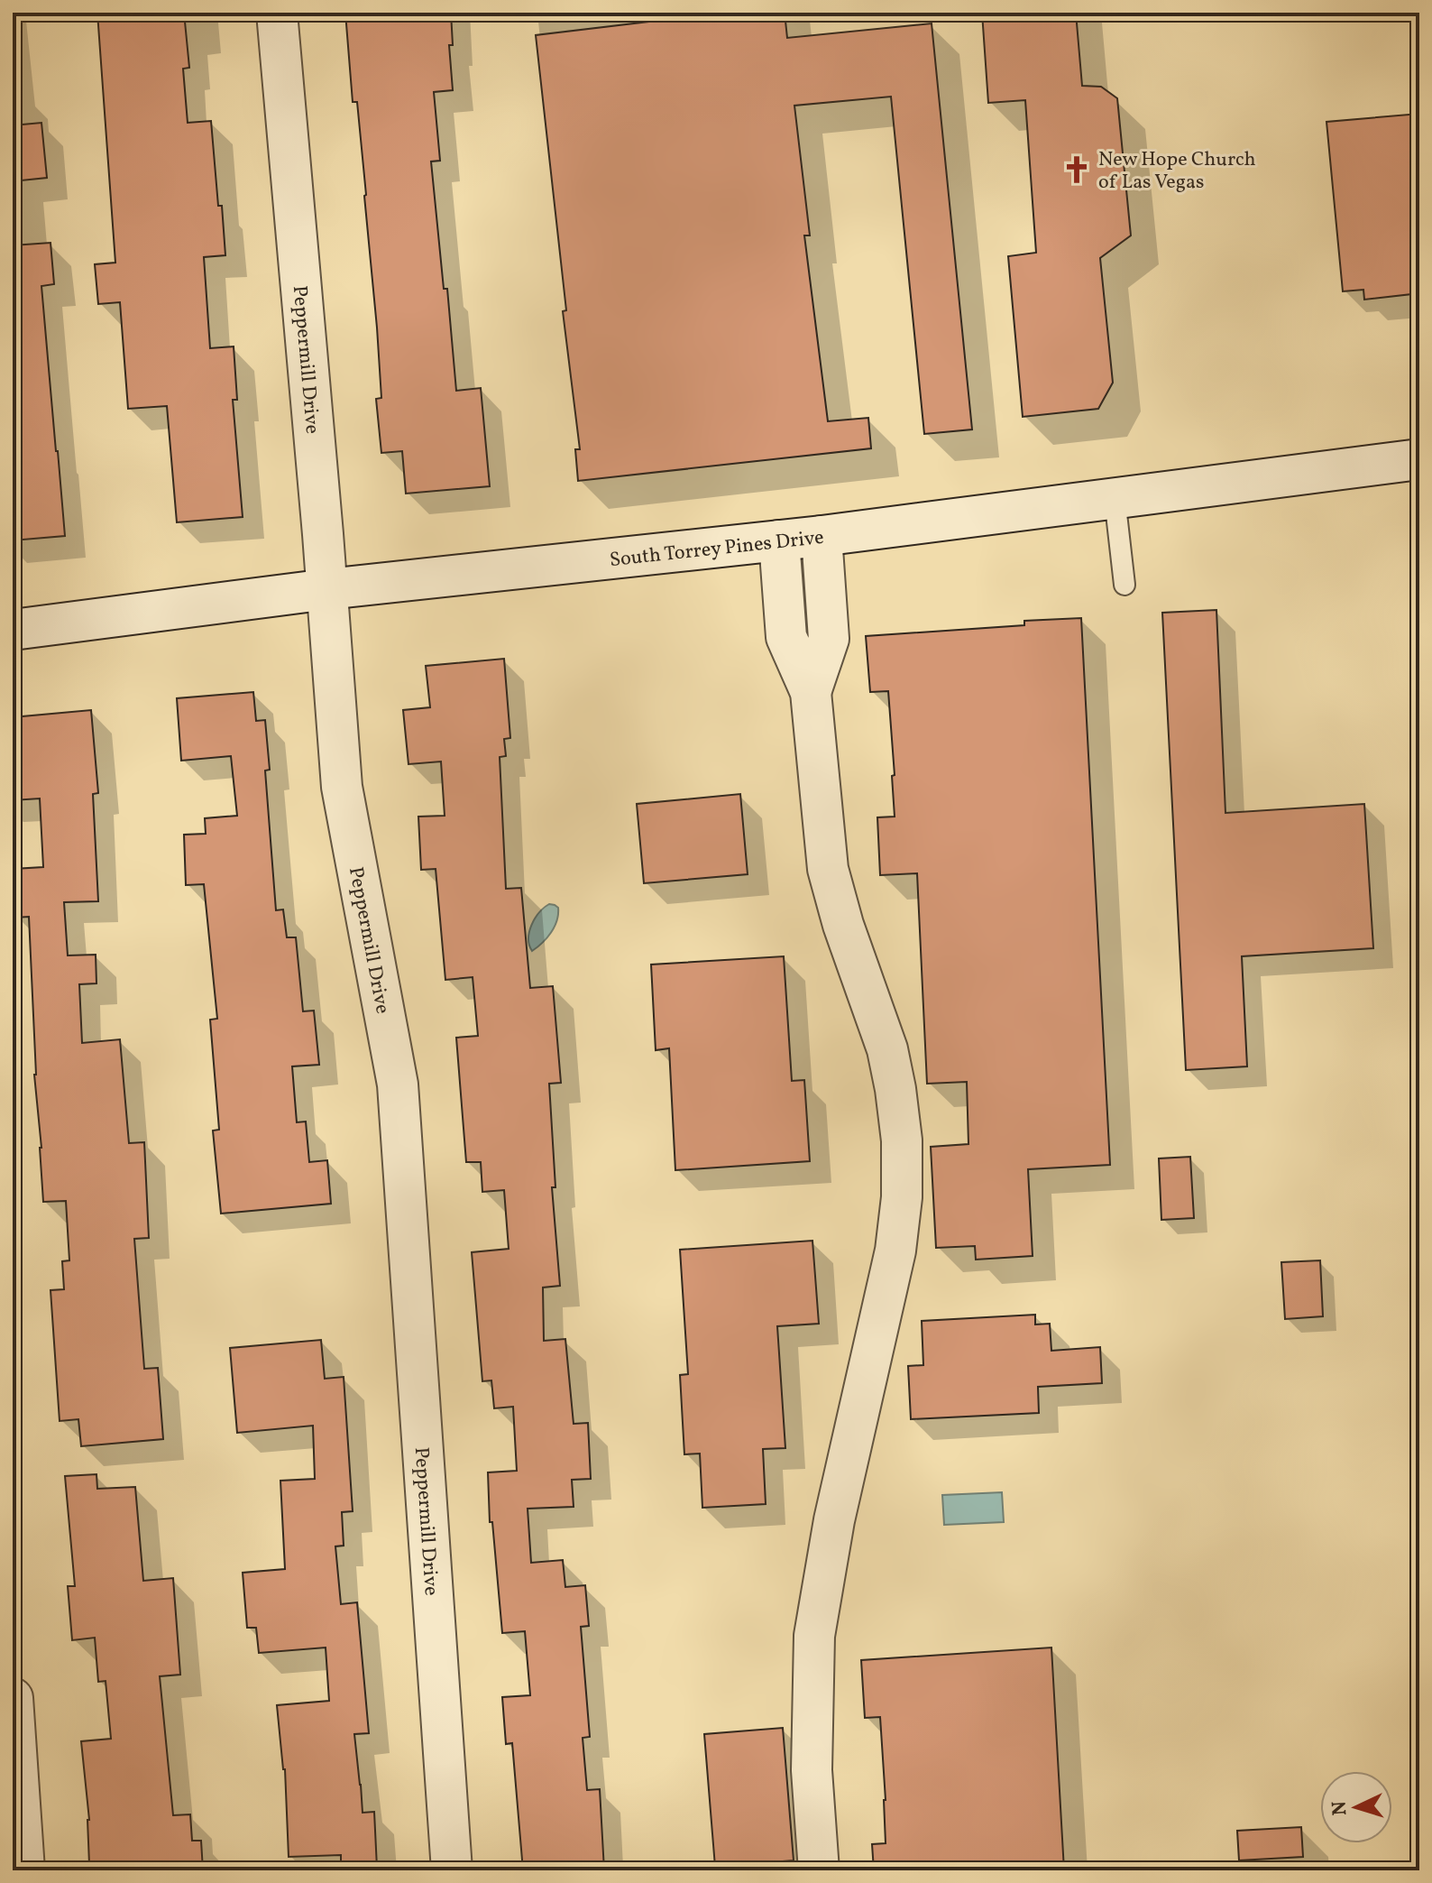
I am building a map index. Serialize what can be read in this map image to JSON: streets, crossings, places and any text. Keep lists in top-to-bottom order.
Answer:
{
  "streets": {
    "street": ["Peppermill Drive", "South Torrey Pines Drive"]
  },
  "crossings": [
    ["Peppermill Drive", "South Torrey Pines Drive"]
  ],
  "places": {
    "church": ["New Hope Church of Las Vegas"]
  },
  "north": "left"
}
